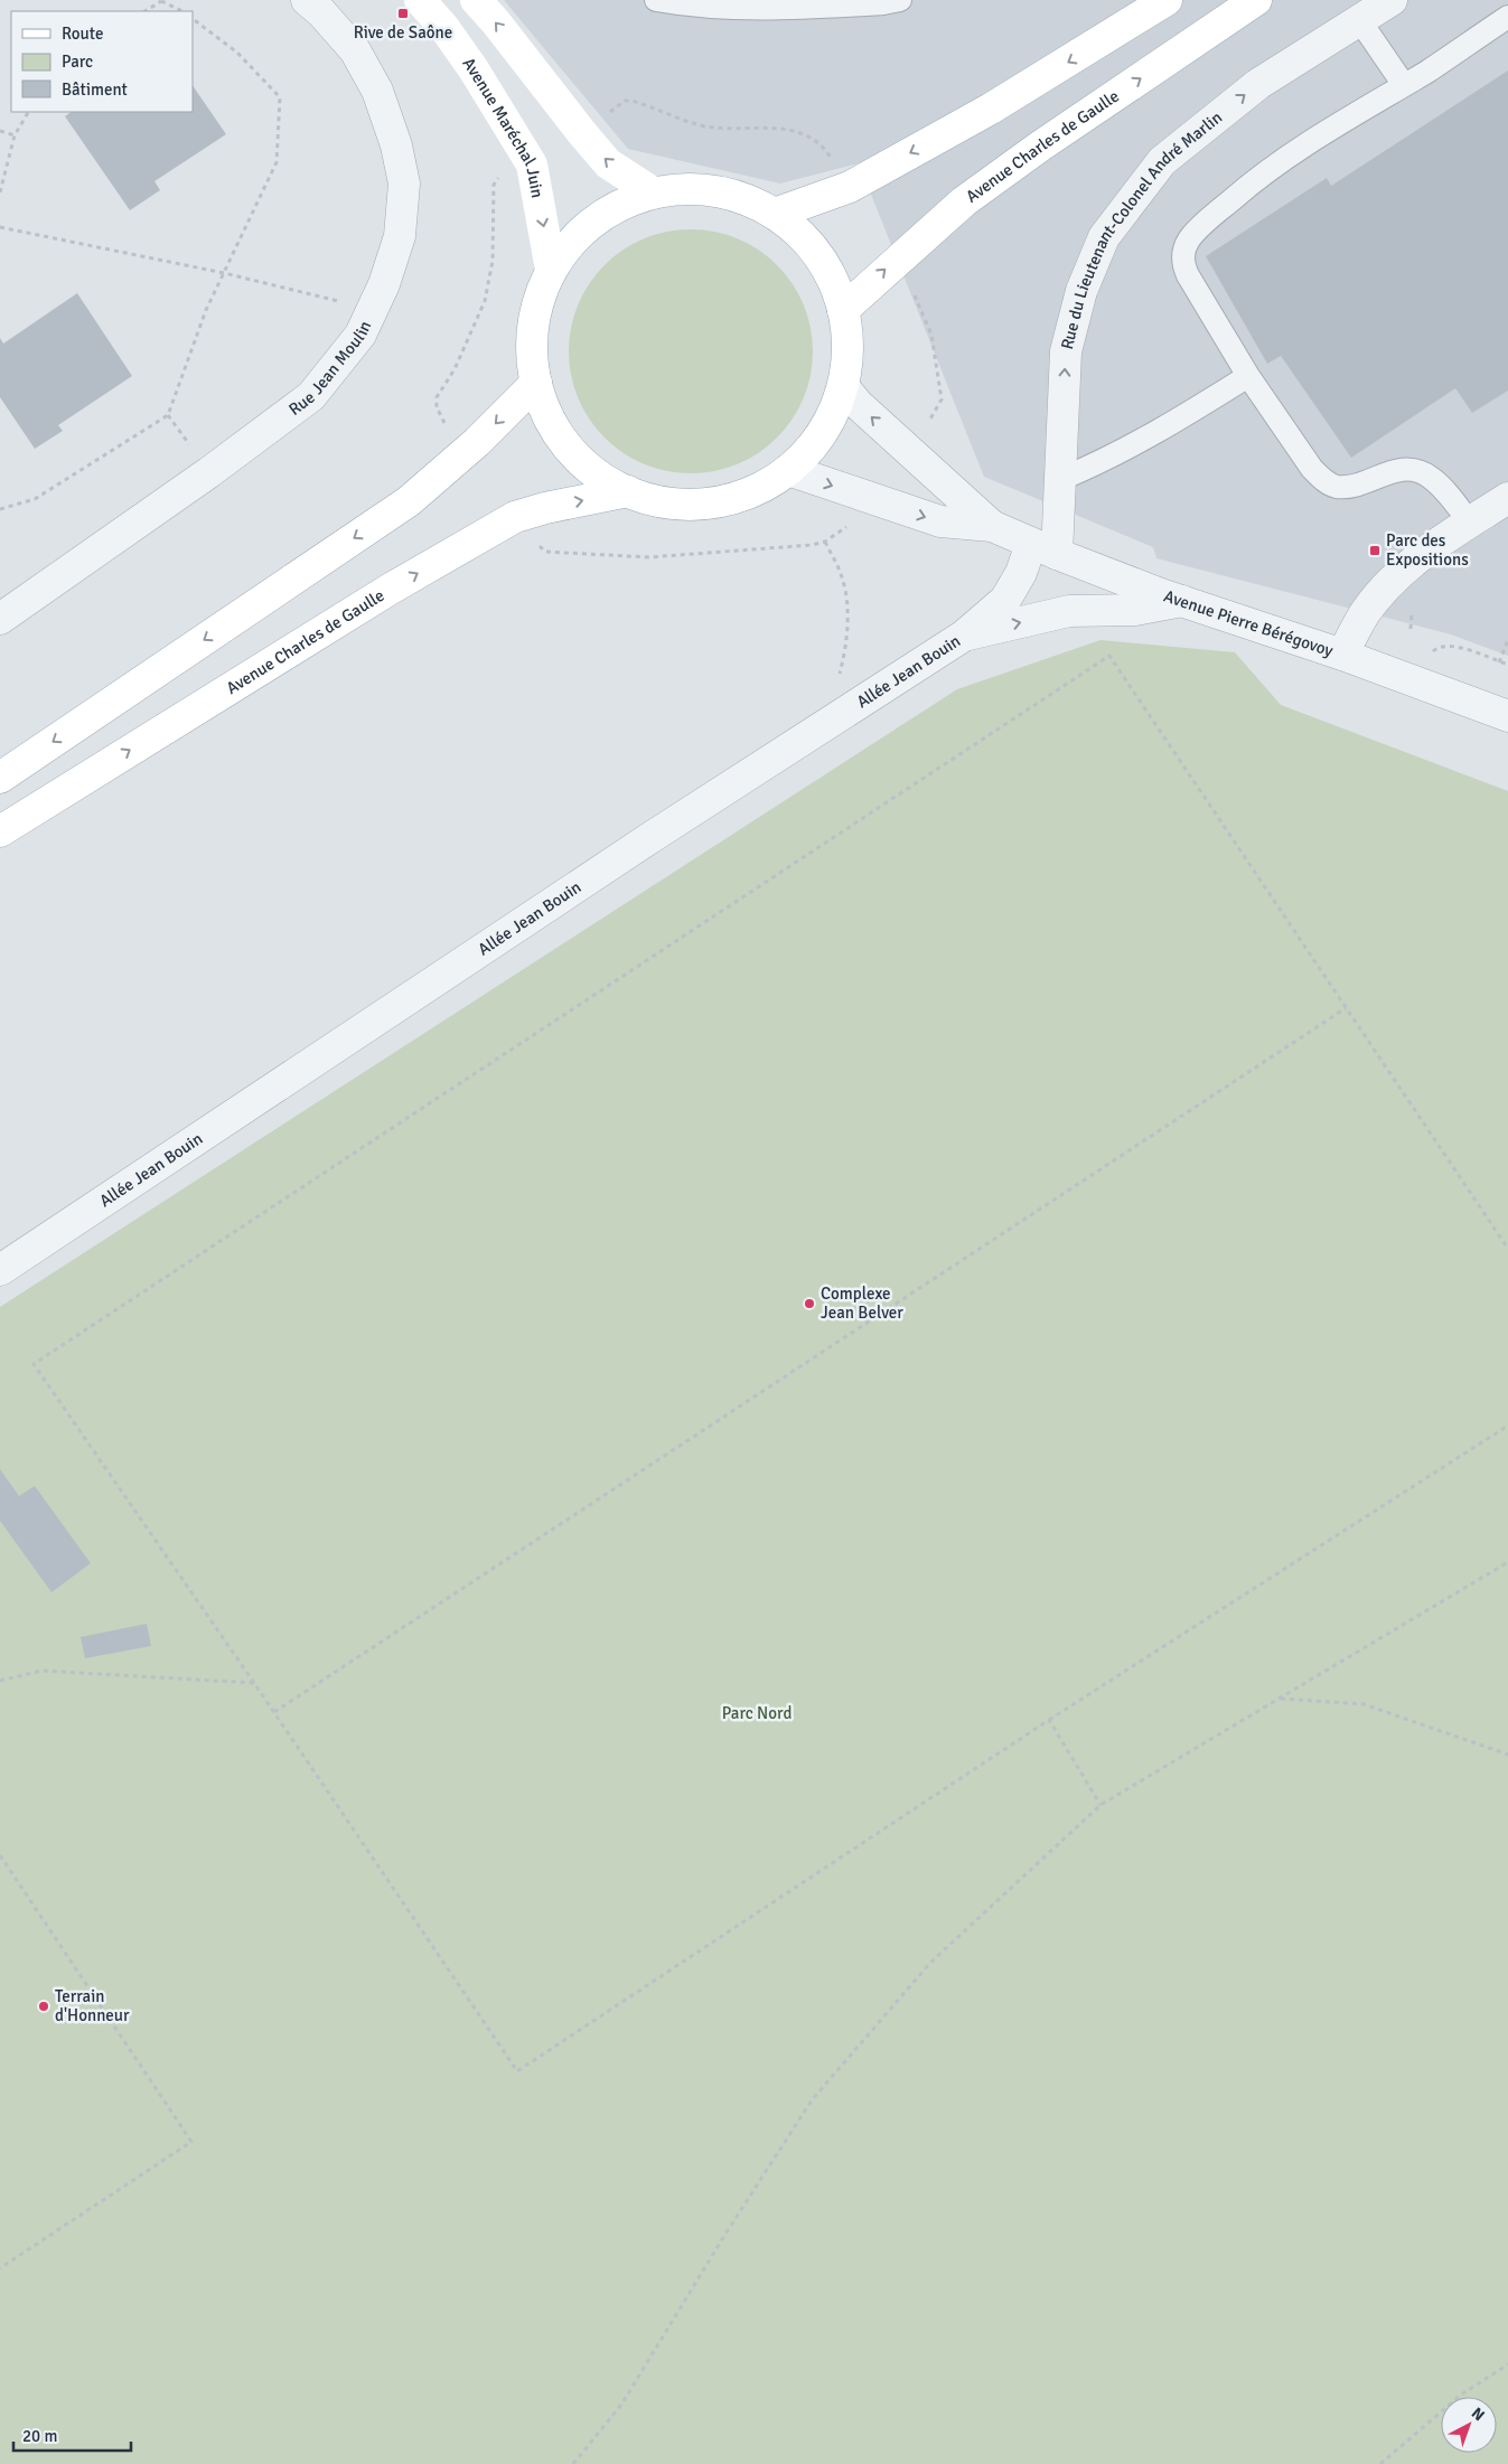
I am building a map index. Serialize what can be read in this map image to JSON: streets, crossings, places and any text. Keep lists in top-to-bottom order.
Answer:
{
  "streets": {
    "main road": ["Avenue Maréchal Juin", "Avenue Charles de Gaulle"],
    "street": [
      "Rue du Lieutenant-Colonel André Marlin",
      "Rue Jean Moulin",
      "Avenue Pierre Bérégovoy",
      "Allée Jean Bouin"
    ]
  },
  "crossings": [
    ["Rue du Lieutenant-Colonel André Marlin", "Avenue Pierre Bérégovoy"],
    ["Rue du Lieutenant-Colonel André Marlin", "Allée Jean Bouin"],
    ["Avenue Pierre Bérégovoy", "Allée Jean Bouin"]
  ],
  "one_way": ["Rue du Lieutenant-Colonel André Marlin"],
  "parks": ["Parc Nord"],
  "places": {
    "transit": ["Rive de Saône", "Parc des Expositions"],
    "other": ["Complexe Jean Belver", "Terrain d'Honneur"]
  },
  "legend": ["Route", "Parc", "Bâtiment"],
  "scale_bar": "20 m",
  "north": "top right"
}
